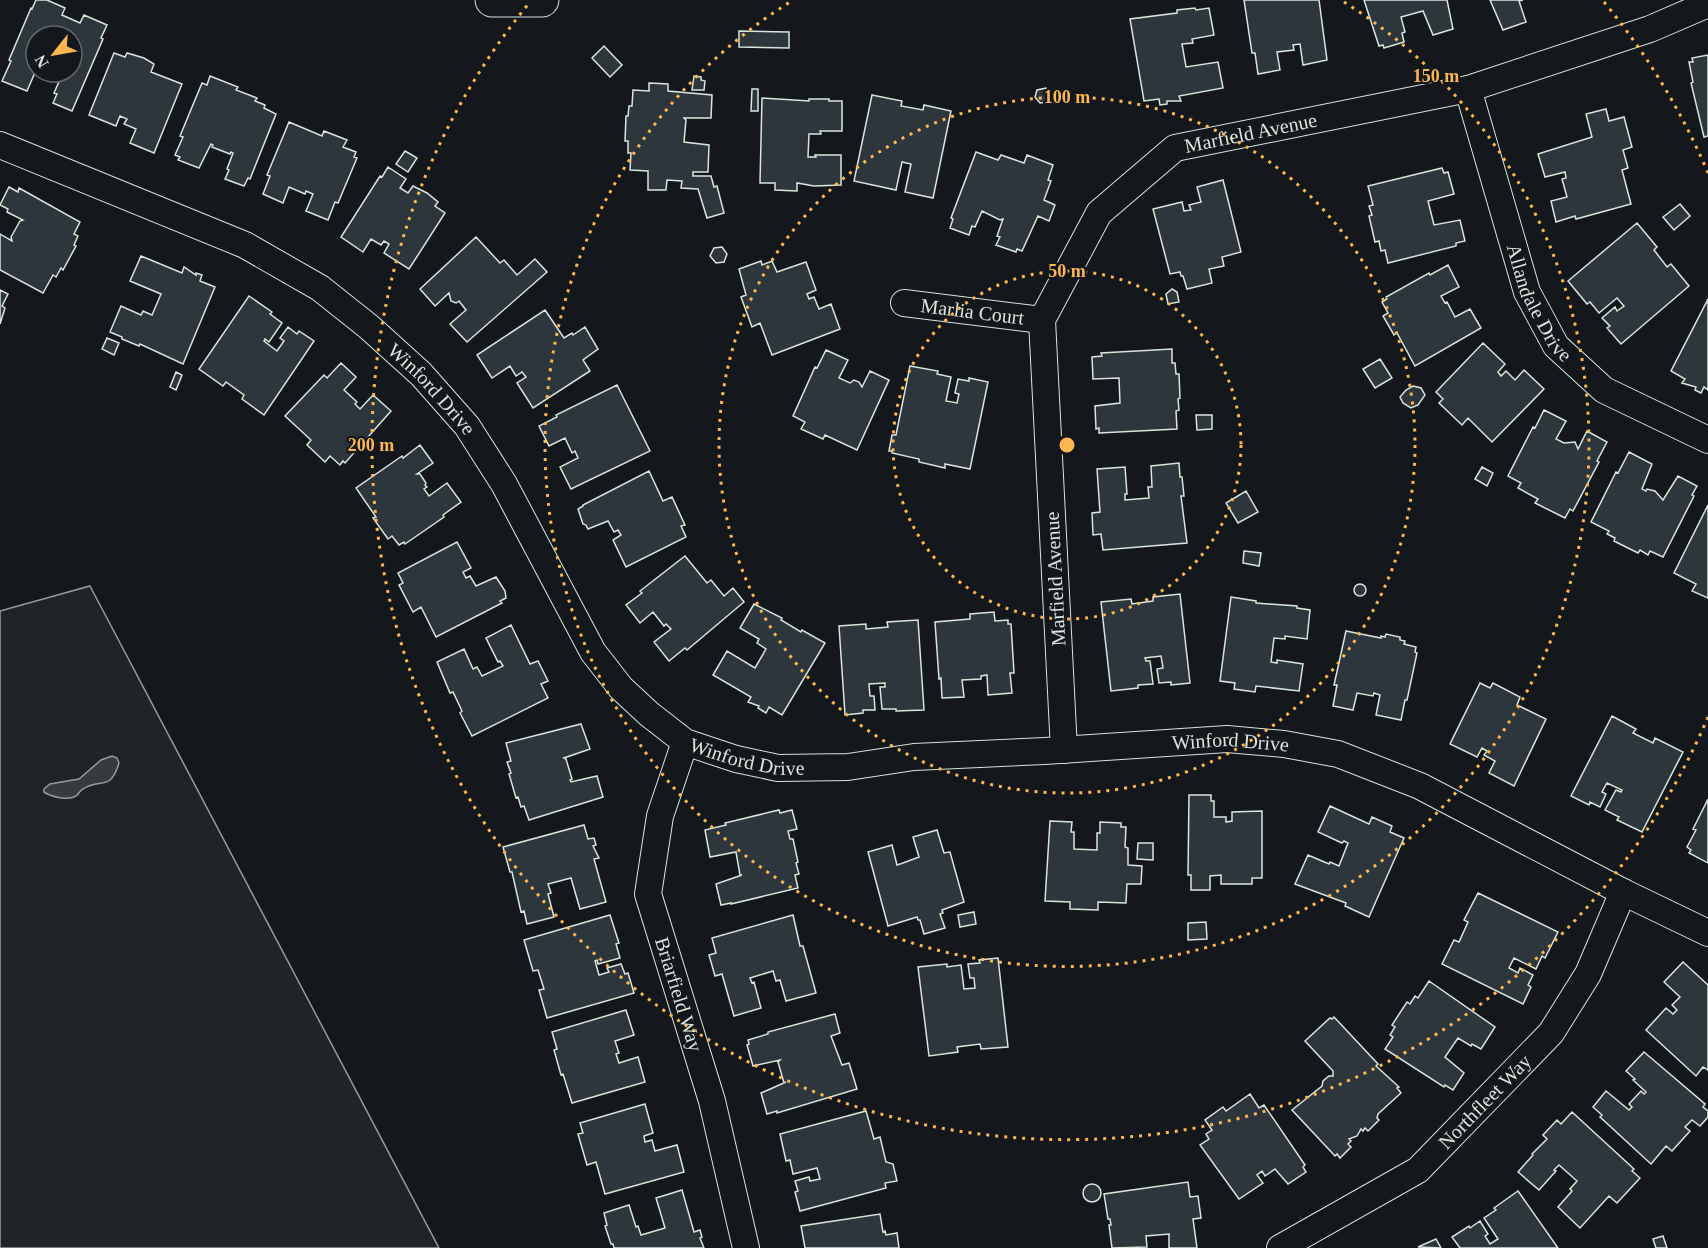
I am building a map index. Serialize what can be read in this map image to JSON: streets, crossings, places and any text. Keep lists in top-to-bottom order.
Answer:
{
  "streets": {
    "street": [
      "Marfield Avenue",
      "Allandale Drive",
      "Marlia Court",
      "Winford Drive",
      "Briarfield Way",
      "Northfleet Way"
    ]
  },
  "crossings": [
    ["Marfield Avenue", "Allandale Drive"],
    ["Marfield Avenue", "Marlia Court"],
    ["Marfield Avenue", "Winford Drive"],
    ["Winford Drive", "Briarfield Way"],
    ["Winford Drive", "Northfleet Way"]
  ],
  "north": "bottom left",
  "rings": [
    "150 m",
    "100 m",
    "50 m",
    "200 m"
  ]
}
